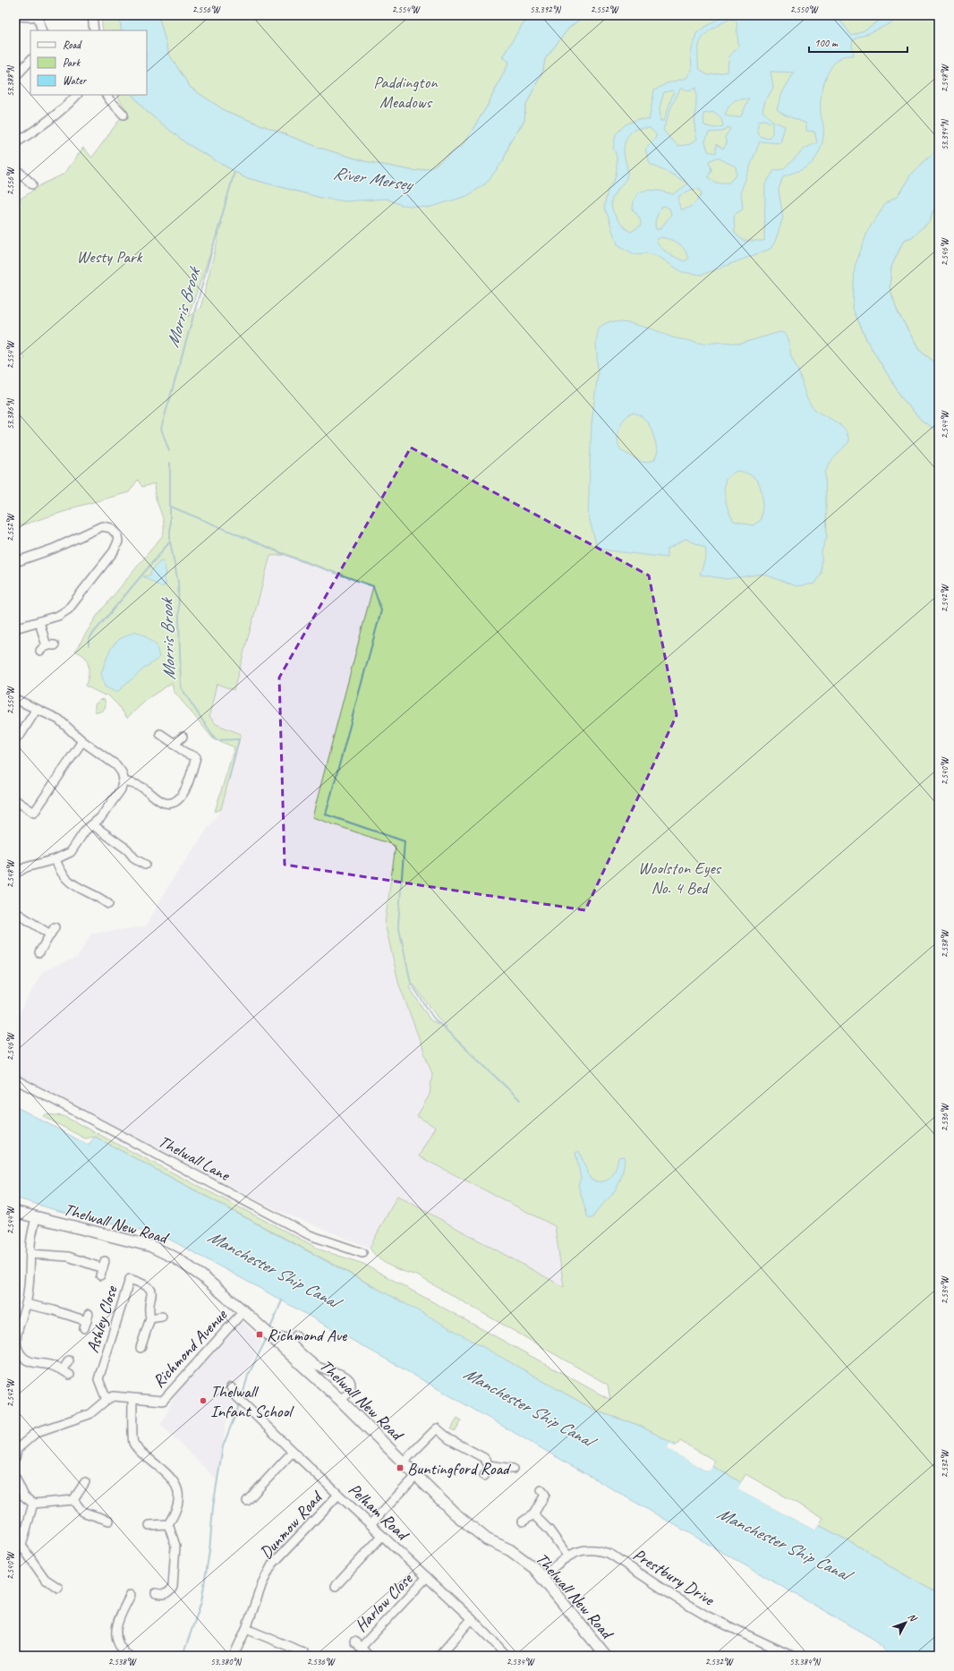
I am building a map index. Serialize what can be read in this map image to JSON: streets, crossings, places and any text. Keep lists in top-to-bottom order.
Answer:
{
  "streets": {
    "main road": ["Thelwall New Road"],
    "street": [
      "Thelwall Lane",
      "Ashley Close",
      "Richmond Avenue",
      "Pelham Road",
      "Dunmow Road",
      "Prestbury Drive",
      "Harlow Close"
    ]
  },
  "crossings": [
    ["Thelwall New Road", "Richmond Avenue"],
    ["Thelwall New Road", "Prestbury Drive"],
    ["Ashley Close", "Richmond Avenue"],
    ["Pelham Road", "Dunmow Road"],
    ["Pelham Road", "Harlow Close"]
  ],
  "water": ["River Mersey", "Morris Brook", "Manchester Ship Canal"],
  "parks": ["Paddington Meadows", "Westy Park", "Woolston Eyes No. 4 Bed"],
  "places": {
    "transit": ["Richmond Ave", "Buntingford Road"],
    "other": ["Thelwall Infant School"]
  },
  "legend": ["Road", "Park", "Water"],
  "scale_bar": "100 m",
  "north": "top right",
  "coordinates": [
    "2.556°W",
    "2.554°W",
    "53.392°N",
    "2.552°W",
    "2.550°W",
    "2.548°W",
    "53.388°N",
    "53.394°N",
    "2.546°W",
    "53.386°N",
    "2.544°W",
    "2.542°W",
    "2.540°W",
    "2.538°W",
    "2.536°W",
    "2.534°W",
    "2.532°W",
    "53.380°N",
    "53.384°N"
  ]
}
